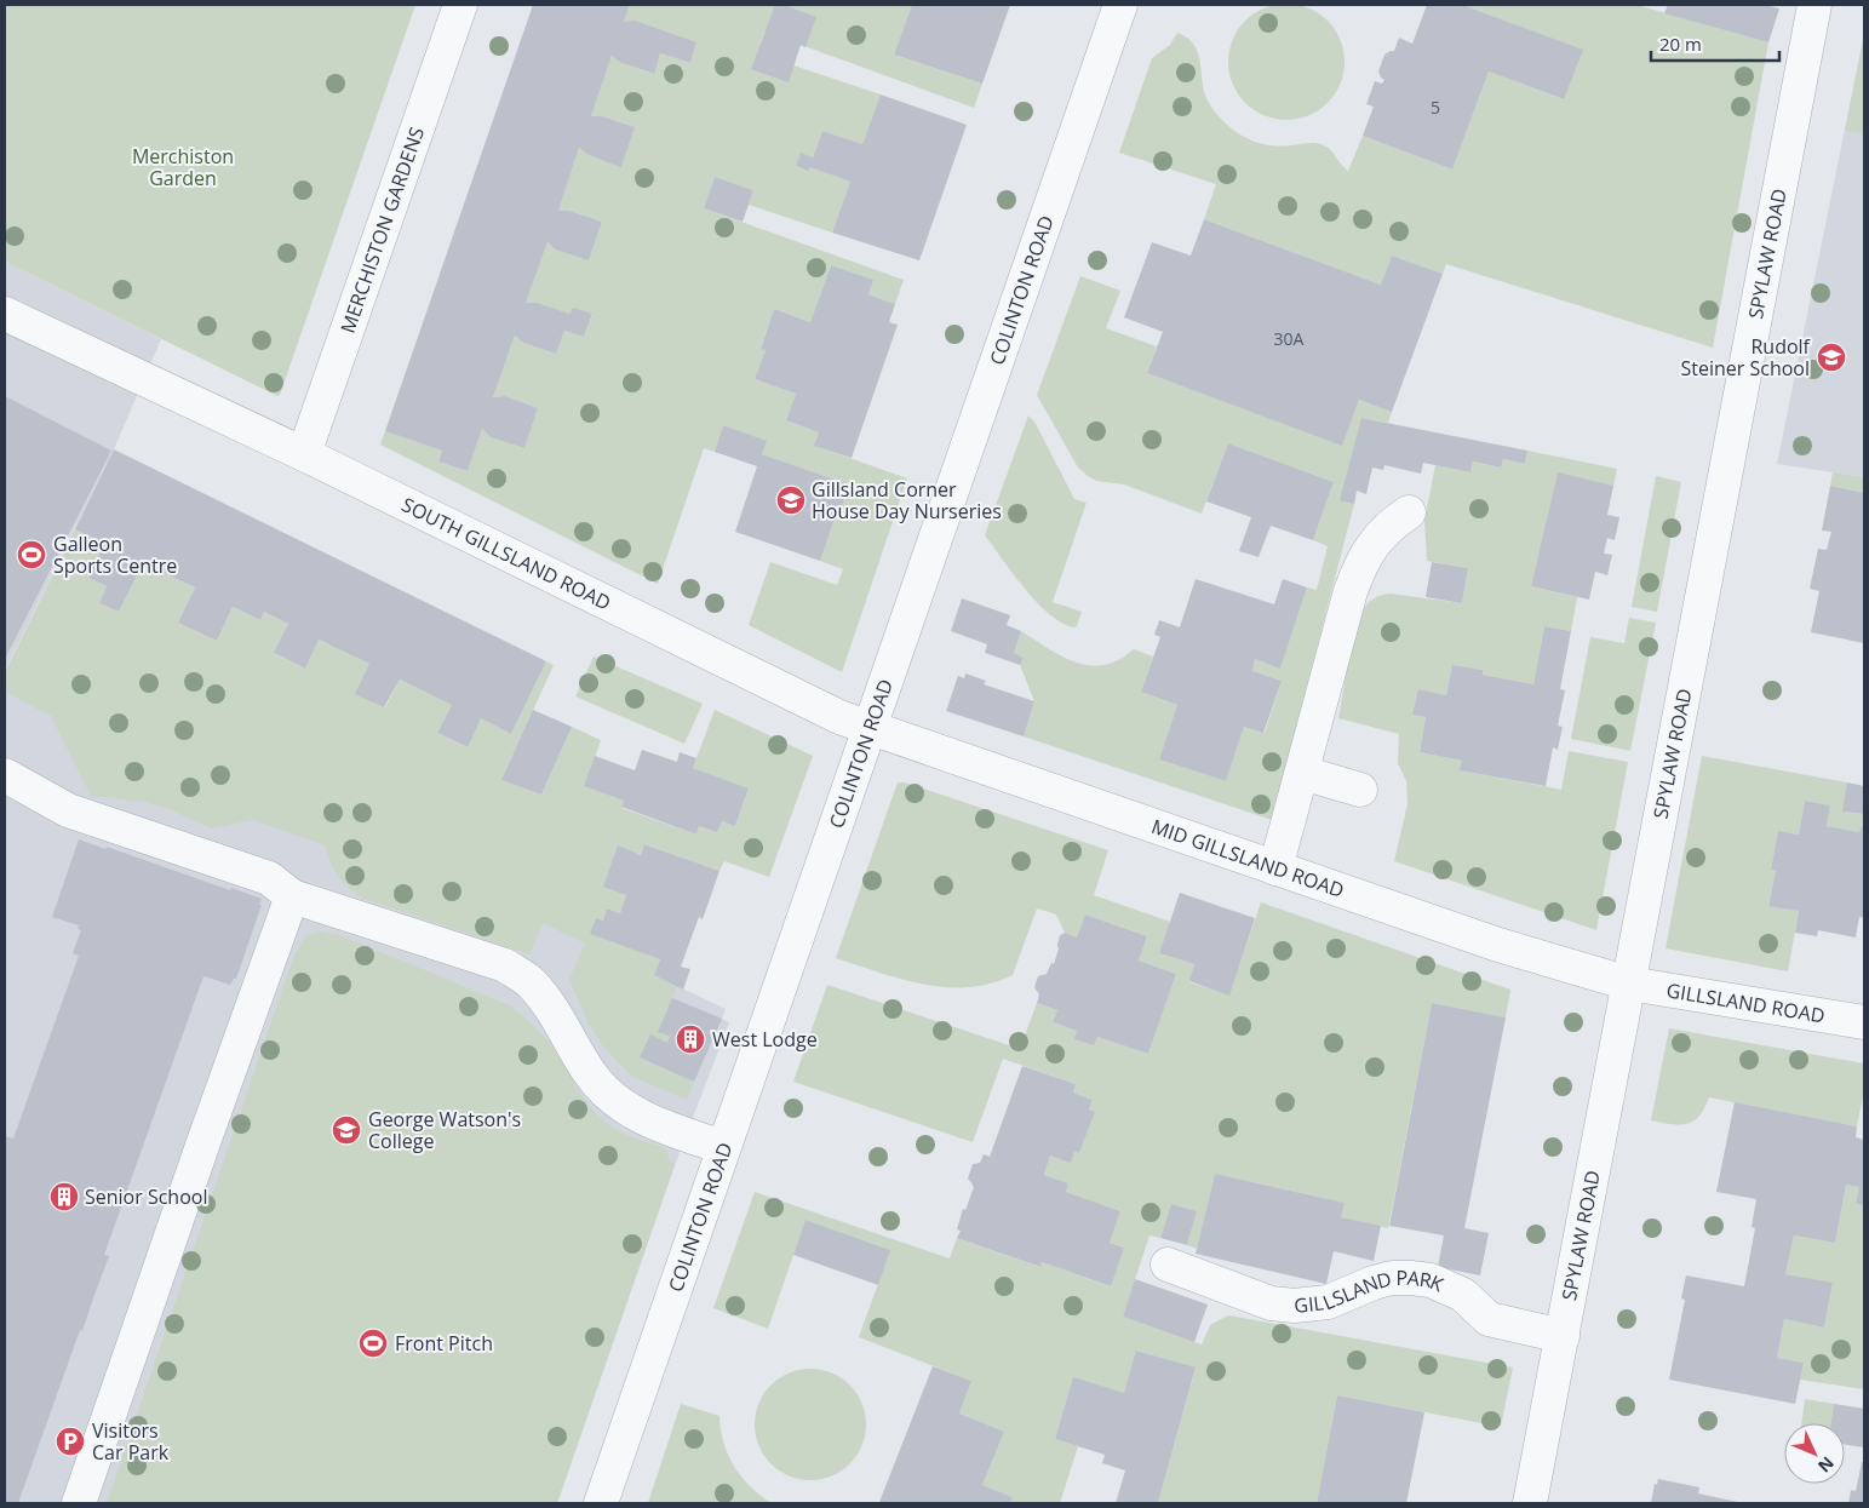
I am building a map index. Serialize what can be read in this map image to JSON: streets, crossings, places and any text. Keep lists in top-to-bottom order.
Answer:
{
  "streets": {
    "street": [
      "MERCHISTON GARDENS",
      "SPYLAW ROAD",
      "COLINTON ROAD",
      "SOUTH GILLSLAND ROAD",
      "MID GILLSLAND ROAD",
      "GILLSLAND ROAD",
      "GILLSLAND PARK"
    ]
  },
  "crossings": [
    ["MERCHISTON GARDENS", "SOUTH GILLSLAND ROAD"],
    ["SPYLAW ROAD", "MID GILLSLAND ROAD"],
    ["SPYLAW ROAD", "GILLSLAND ROAD"],
    ["SPYLAW ROAD", "GILLSLAND PARK"],
    ["COLINTON ROAD", "SOUTH GILLSLAND ROAD"],
    ["COLINTON ROAD", "MID GILLSLAND ROAD"],
    ["SOUTH GILLSLAND ROAD", "MID GILLSLAND ROAD"],
    ["MID GILLSLAND ROAD", "GILLSLAND ROAD"]
  ],
  "parks": ["Merchiston Garden"],
  "places": {
    "school or university": ["Rudolf Steiner School", "Gillsland Corner House Day Nurseries", "George Watson's College"],
    "sports": ["Galleon Sports Centre", "Front Pitch"],
    "building": ["West Lodge", "Senior School"],
    "parking": ["Visitors Car Park"]
  },
  "house_numbers": ["5", "30A"],
  "scale_bar": "20 m",
  "north": "bottom right"
}
